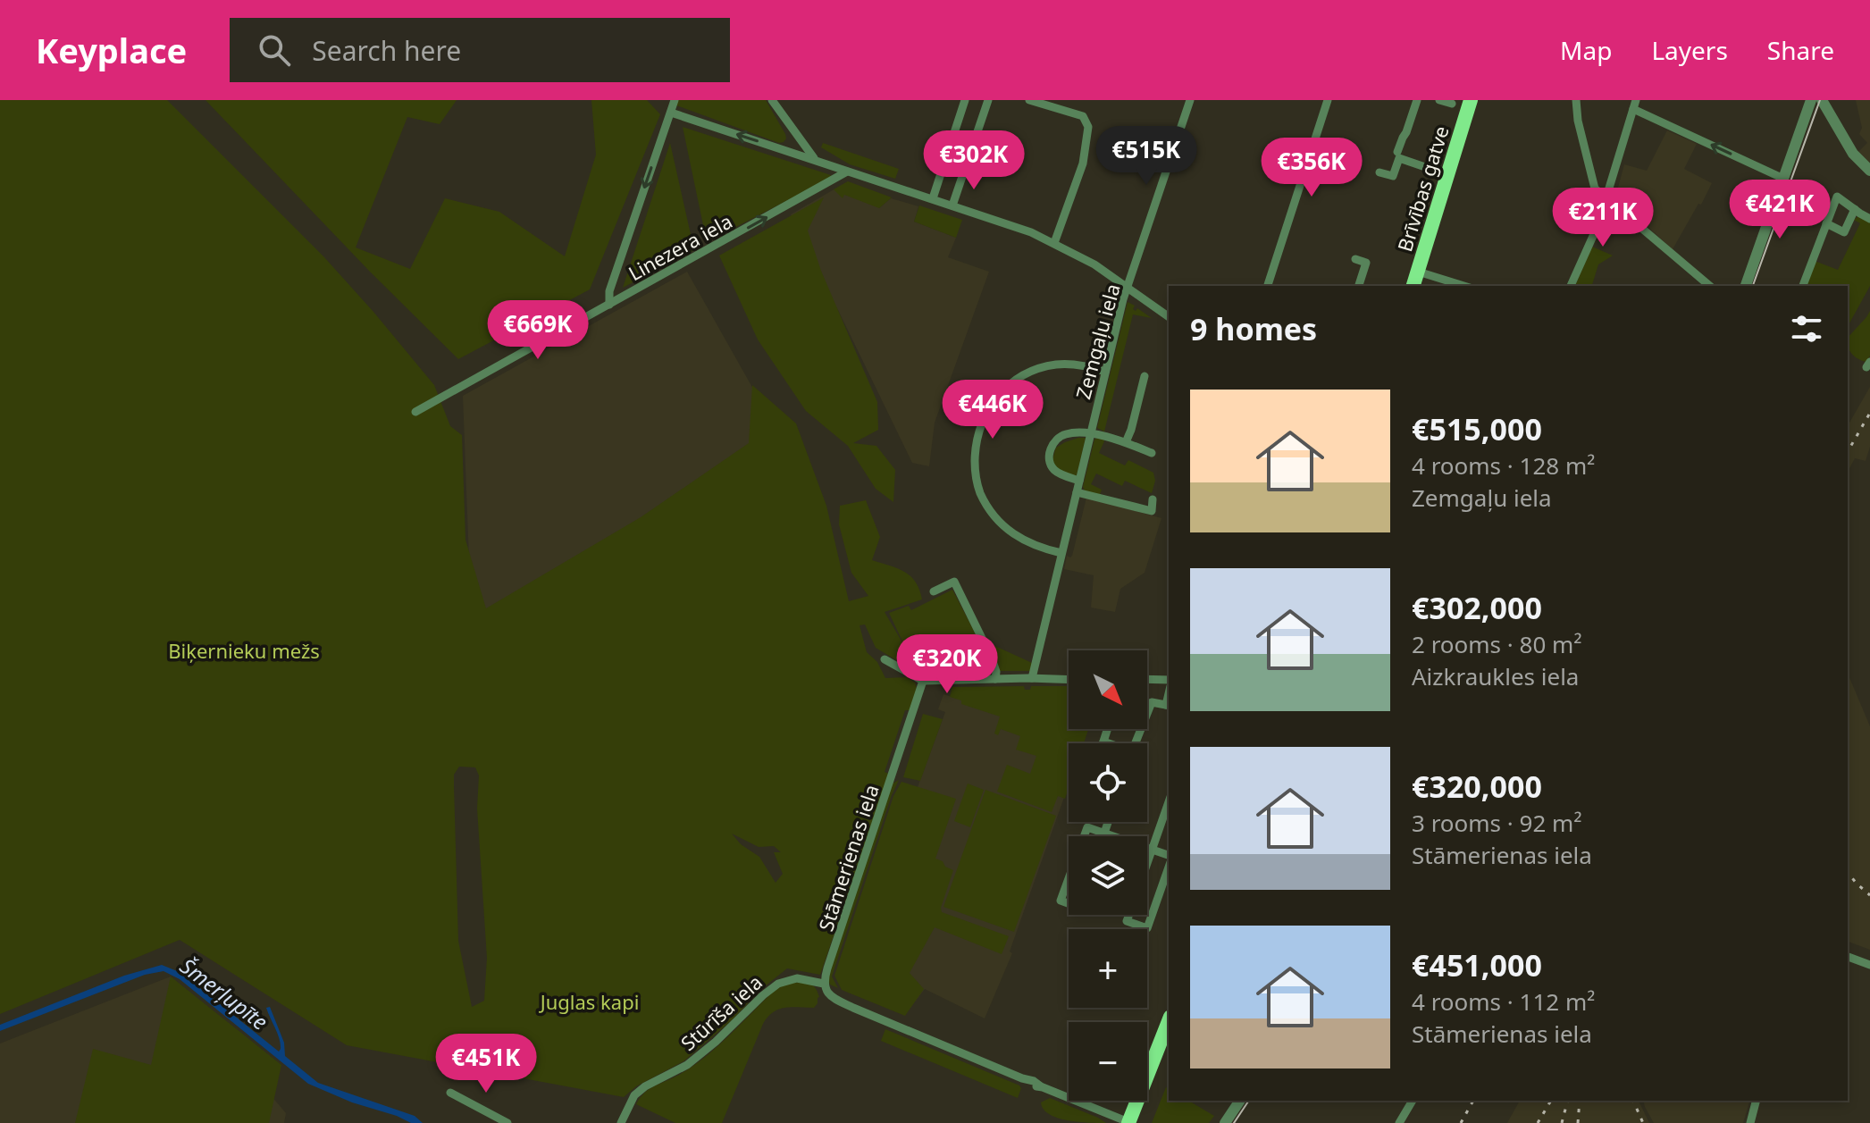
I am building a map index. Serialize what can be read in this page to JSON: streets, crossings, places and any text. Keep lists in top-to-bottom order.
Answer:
{
  "streets": {
    "highway": ["Brīvības gatve"],
    "street": [
      "Linezera iela",
      "Zemgaļu iela",
      "Stāmerienas iela",
      "Stūrīša iela"
    ]
  },
  "crossings": [
    ["Stāmerienas iela", "Stūrīša iela"]
  ],
  "one_way": ["Linezera iela"],
  "water": ["Šmerļupīte"],
  "parks": ["Biķernieku mežs", "Juglas kapi"],
  "north": "bottom right",
  "page": {
    "header": "Keyplace",
    "search": "Search here",
    "nav": ["Map", "Layers", "Share"],
    "price": [
      "€515K",
      "€302K",
      "€356K",
      "€421K",
      "€211K",
      "€669K",
      "€446K",
      "€320K",
      "€451K"
    ],
    "heading": "9 homes",
    "list": [
      {
        "name": "€515,000",
        "note": "4 rooms · 128 m² · Zemgaļu iela"
      },
      {
        "name": "€302,000",
        "note": "2 rooms · 80 m² · Aizkraukles iela"
      },
      {
        "name": "€320,000",
        "note": "3 rooms · 92 m² · Stāmerienas iela"
      },
      {
        "name": "€451,000",
        "note": "4 rooms · 112 m² · Stāmerienas iela"
      }
    ],
    "map_buttons": ["+", "−"]
  }
}
